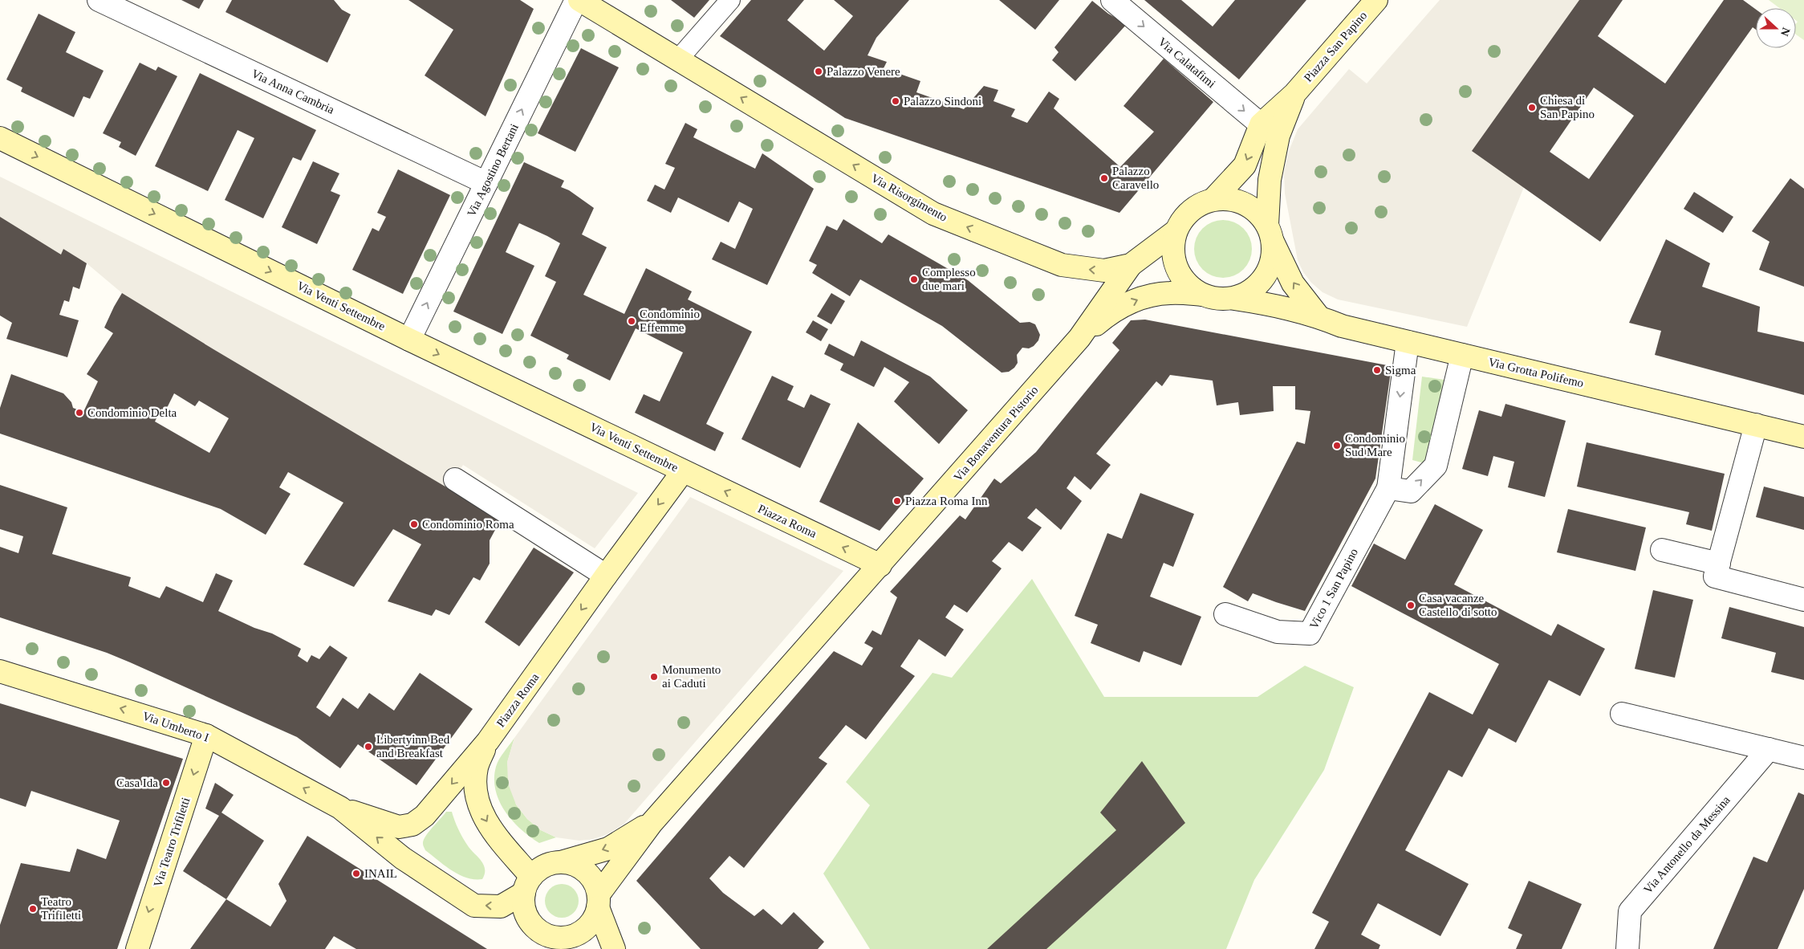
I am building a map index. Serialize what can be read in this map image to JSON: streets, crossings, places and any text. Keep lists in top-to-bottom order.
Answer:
{
  "streets": {
    "street": [
      "Piazza San Papino",
      "Via Calatafimi",
      "Via Anna Cambria",
      "Via Agostino Bertani",
      "Via Risorgimento",
      "Via Venti Settembre",
      "Via Grotta Polifemo",
      "Via Bonaventura Pistorio",
      "Piazza Roma",
      "Vico 1 San Papino",
      "Via Umberto I",
      "Via Teatro Trifiletti",
      "Via Antonello da Messina"
    ]
  },
  "crossings": [
    ["Piazza San Papino", "Via Calatafimi"],
    ["Piazza San Papino", "Via Risorgimento"],
    ["Piazza San Papino", "Via Grotta Polifemo"],
    ["Piazza San Papino", "Via Bonaventura Pistorio"],
    ["Via Anna Cambria", "Via Agostino Bertani"],
    ["Via Agostino Bertani", "Via Venti Settembre"],
    ["Via Risorgimento", "Via Grotta Polifemo"],
    ["Via Risorgimento", "Via Bonaventura Pistorio"],
    ["Via Venti Settembre", "Piazza Roma"],
    ["Via Grotta Polifemo", "Via Bonaventura Pistorio"],
    ["Via Grotta Polifemo", "Vico 1 San Papino"],
    ["Via Bonaventura Pistorio", "Piazza Roma"],
    ["Piazza Roma", "Via Umberto I"],
    ["Via Umberto I", "Via Teatro Trifiletti"]
  ],
  "one_way": [
    "Via Calatafimi",
    "Via Agostino Bertani",
    "Via Risorgimento",
    "Via Venti Settembre",
    "Vico 1 San Papino",
    "Via Umberto I",
    "Via Teatro Trifiletti"
  ],
  "places": [
    "Palazzo Venere",
    "Palazzo Sindoni",
    "Chiesa di San Papino",
    "Palazzo Caravello",
    "Complesso due mari",
    "Condominio Effemme",
    "Sigma",
    "Condominio Delta",
    "Condominio Sud Mare",
    "Piazza Roma Inn",
    "Condominio Roma",
    "Casa vacanze Castello di sotto",
    "Monumento ai Caduti",
    "Libertyinn Bed and Breakfast",
    "Casa Ida",
    "INAIL",
    "Teatro Trifiletti"
  ],
  "north": "right"
}
